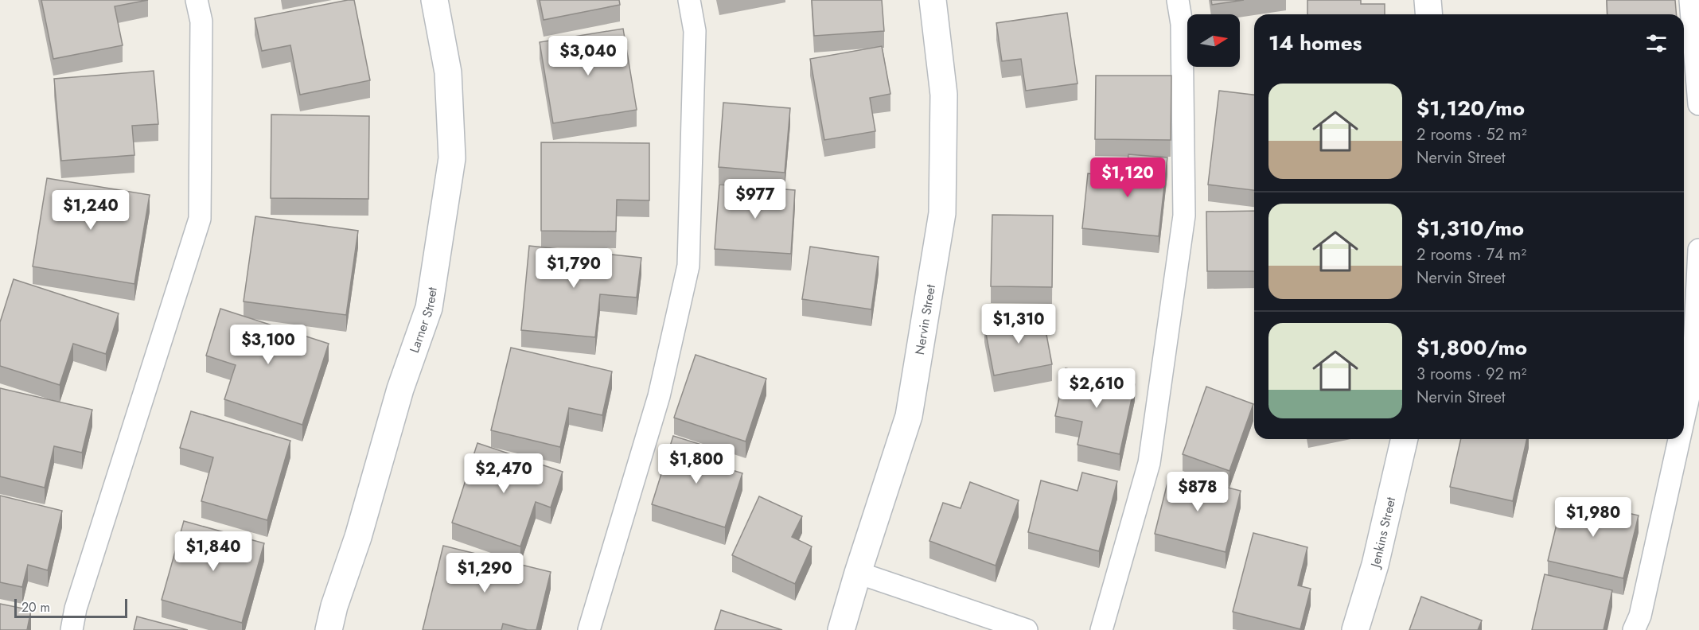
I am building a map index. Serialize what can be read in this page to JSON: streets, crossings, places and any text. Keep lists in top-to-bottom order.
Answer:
{
  "streets": {
    "street": ["Larner Street", "Nervin Street", "Jenkins Street"]
  },
  "scale_bar": "20 m",
  "north": "right",
  "page": {
    "heading": "14 homes",
    "price": [
      "$3,040",
      "$1,120",
      "$977",
      "$1,240",
      "$1,790",
      "$1,310",
      "$3,100",
      "$2,610",
      "$1,800",
      "$2,470",
      "$878",
      "$1,980",
      "$1,840",
      "$1,290"
    ],
    "list": [
      {
        "name": "$1,120/mo",
        "note": "2 rooms · 52 m² · Nervin Street"
      },
      {
        "name": "$1,310/mo",
        "note": "2 rooms · 74 m² · Nervin Street"
      },
      {
        "name": "$1,800/mo",
        "note": "3 rooms · 92 m² · Nervin Street"
      }
    ],
    "scale": "20 m"
  }
}
